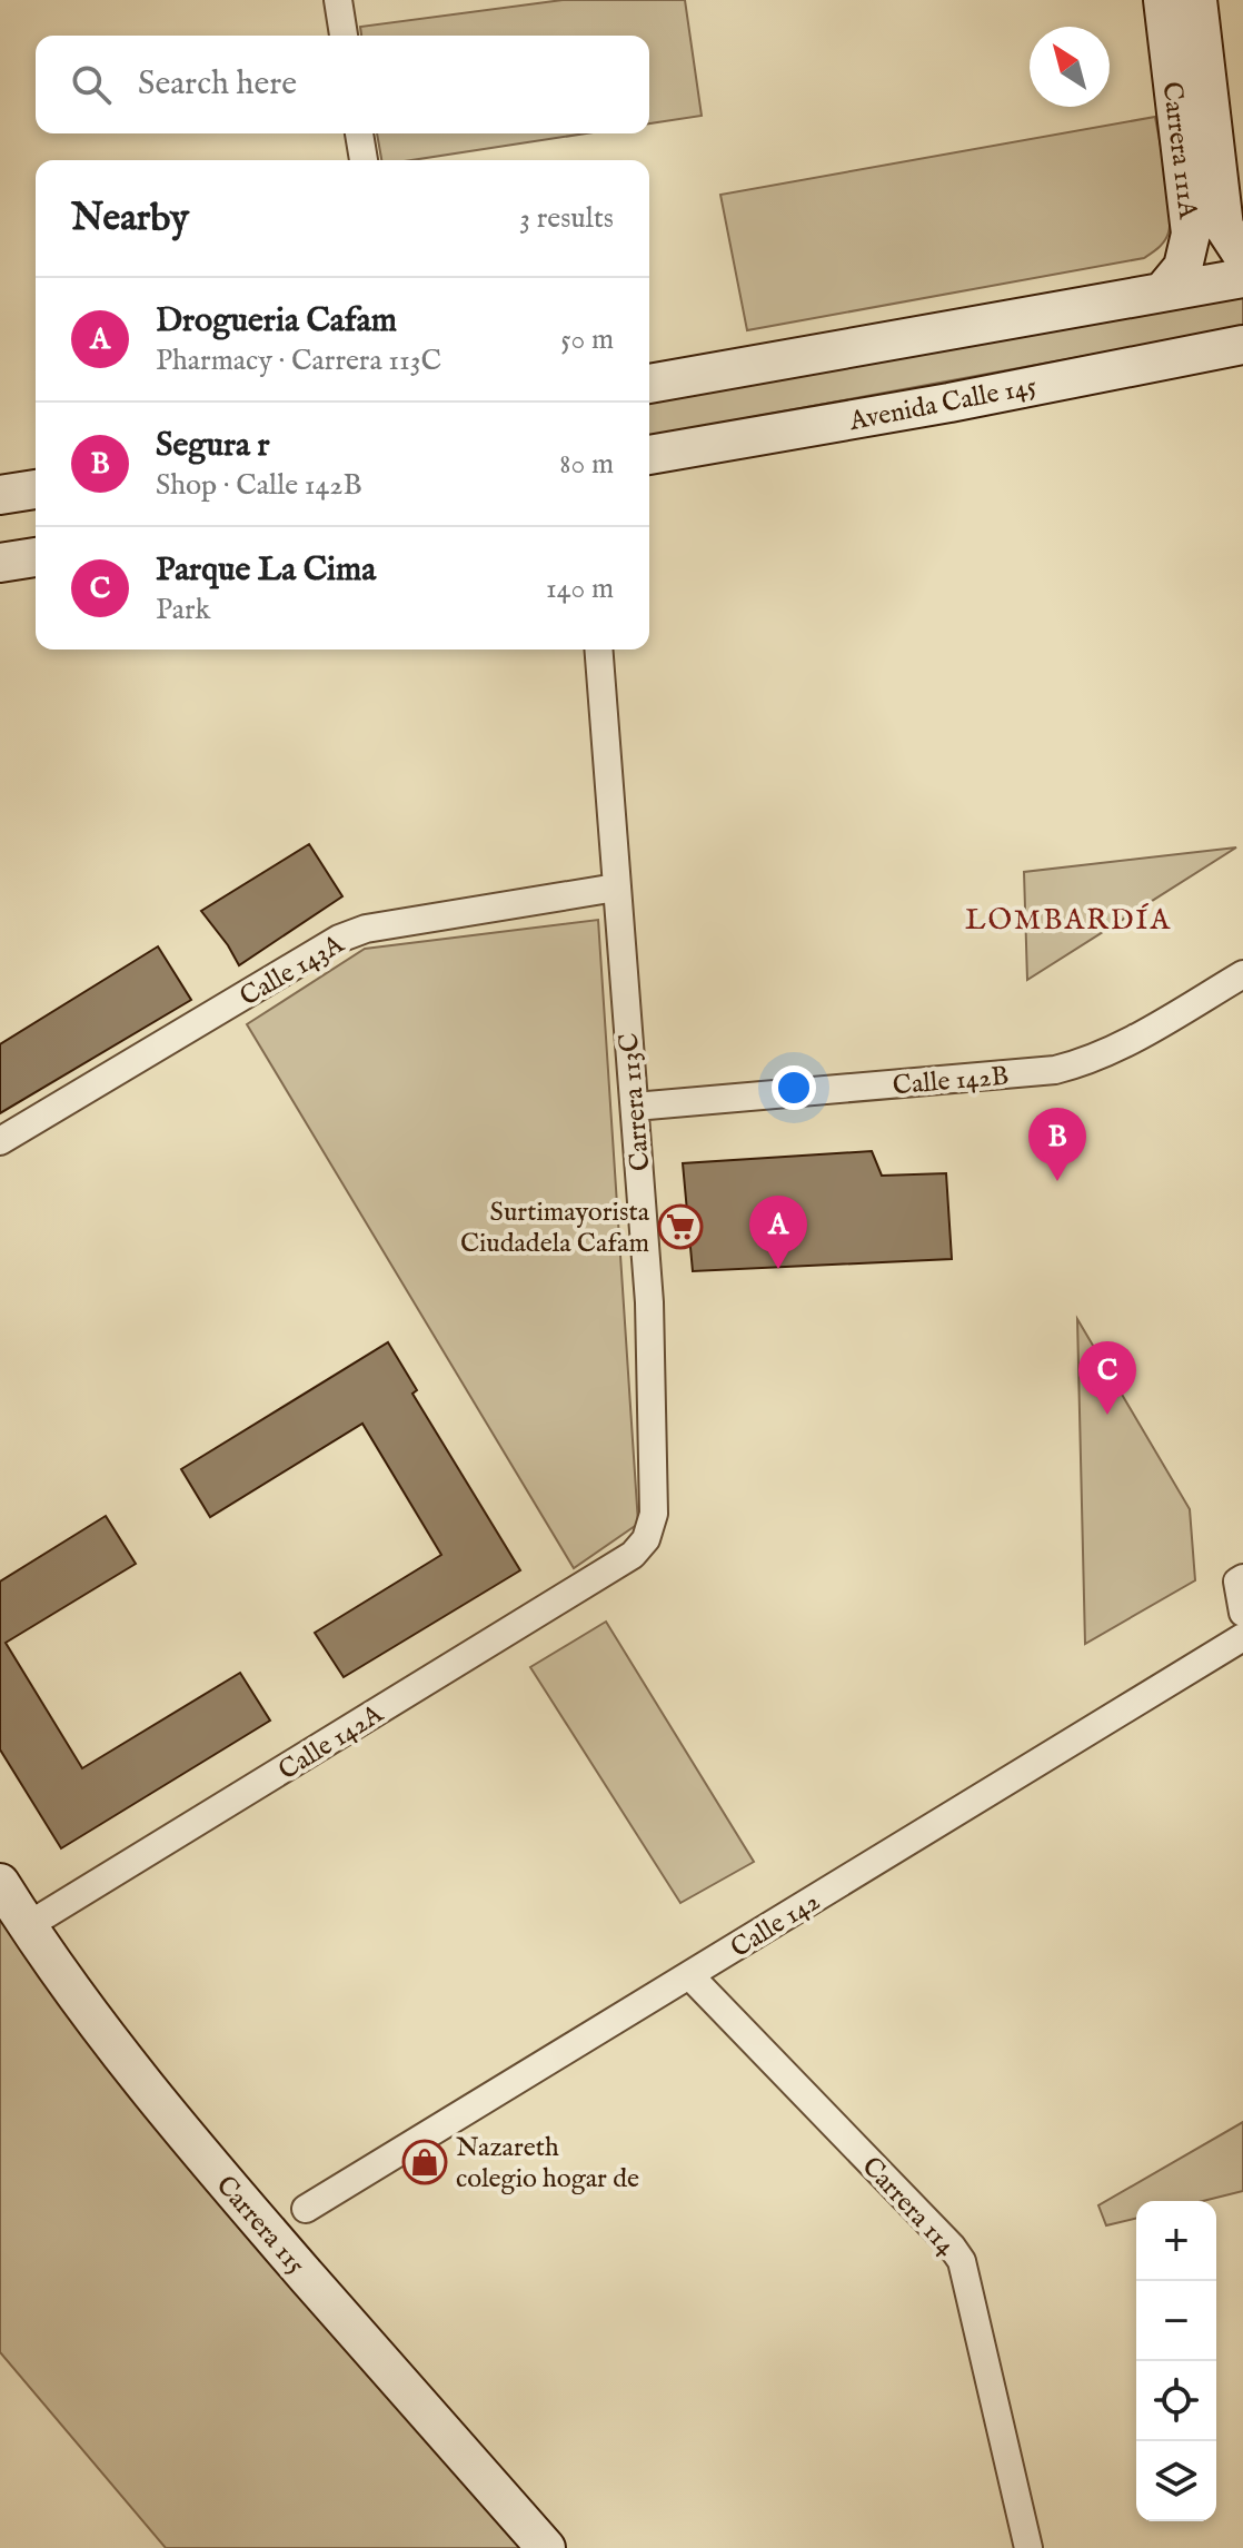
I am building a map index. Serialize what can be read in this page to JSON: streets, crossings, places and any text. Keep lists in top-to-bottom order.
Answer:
{
  "streets": {
    "street": [
      "Carrera 111A",
      "Avenida Calle 145",
      "Calle 143A",
      "Calle 142B",
      "Carrera 113C",
      "Calle 142A",
      "Calle 142",
      "Carrera 114",
      "Carrera 115"
    ]
  },
  "crossings": [
    ["Calle 143A", "Carrera 113C"],
    ["Calle 142B", "Carrera 113C"],
    ["Carrera 113C", "Calle 142A"],
    ["Calle 142A", "Carrera 115"],
    ["Calle 142", "Carrera 114"]
  ],
  "districts": ["LOMBARDÍA"],
  "places": {
    "supermarket": ["Surtimayorista Ciudadela Cafam"],
    "shop": ["Nazareth colegio hogar de"]
  },
  "north": "top left",
  "page": {
    "search": "Search here",
    "heading": ["Nearby", "3 results"],
    "list": [
      {
        "mark": "A",
        "name": "Drogueria Cafam",
        "note": "Pharmacy · Carrera 113C",
        "value": "50 m"
      },
      {
        "mark": "B",
        "name": "Segura r",
        "note": "Shop · Calle 142B",
        "value": "80 m"
      },
      {
        "mark": "C",
        "name": "Parque La Cima",
        "note": "Park",
        "value": "140 m"
      }
    ],
    "pins": ["B", "A", "C"],
    "map_buttons": ["+", "−"]
  }
}
